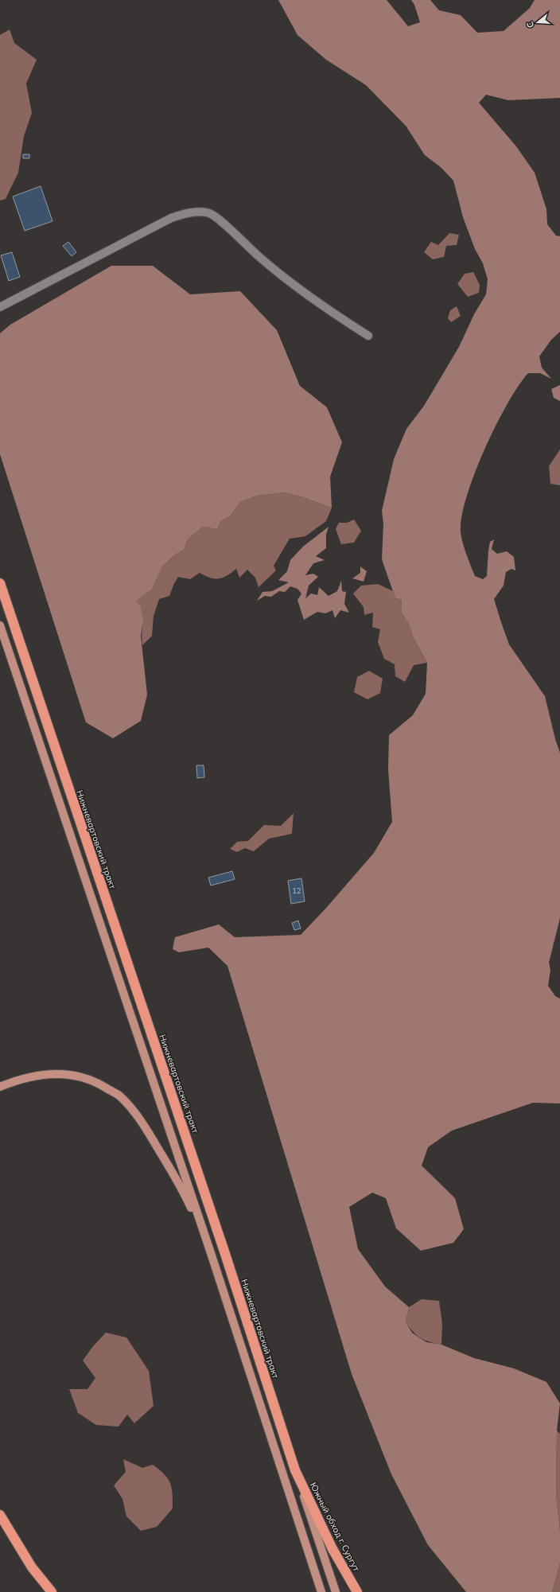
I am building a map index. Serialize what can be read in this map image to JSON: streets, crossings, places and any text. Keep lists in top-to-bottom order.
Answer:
{
  "streets": {
    "highway": ["Нижневартовский тракт", "Южный обход г. Сургут"]
  },
  "crossings": [
    ["Нижневартовский тракт", "Южный обход г. Сургут"]
  ],
  "house_numbers": ["12"],
  "north": "left"
}
